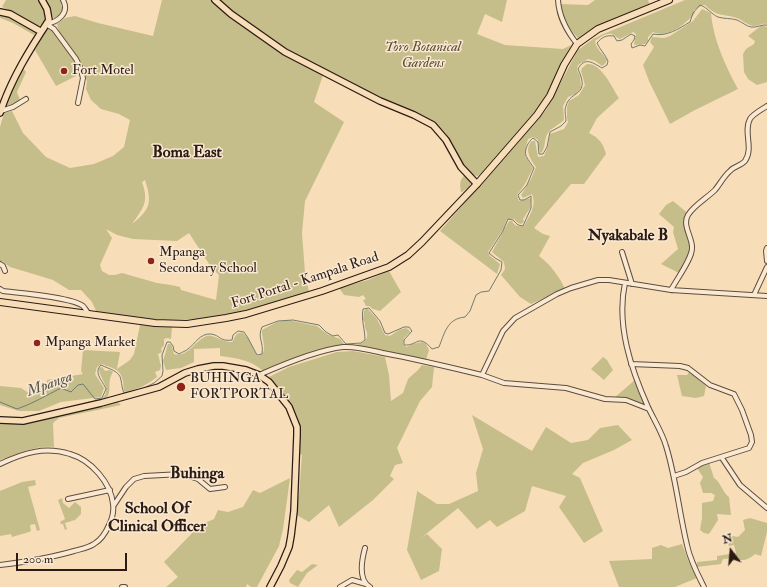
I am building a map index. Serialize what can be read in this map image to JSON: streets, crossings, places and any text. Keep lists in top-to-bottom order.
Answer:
{
  "streets": {
    "highway": ["Fort Portal - Kampala Road"]
  },
  "districts": [
    "Boma East",
    "Nyakabale B",
    "Buhinga",
    "School Of Clinical Officer"
  ],
  "water": ["Mpanga"],
  "parks": ["Toro Botanical Gardens"],
  "places": [
    "Fort Motel",
    "Mpanga Secondary School",
    "Mpanga Market",
    "BUHINGA FORTPORTAL"
  ],
  "scale_bar": "200 m",
  "north": "top"
}
